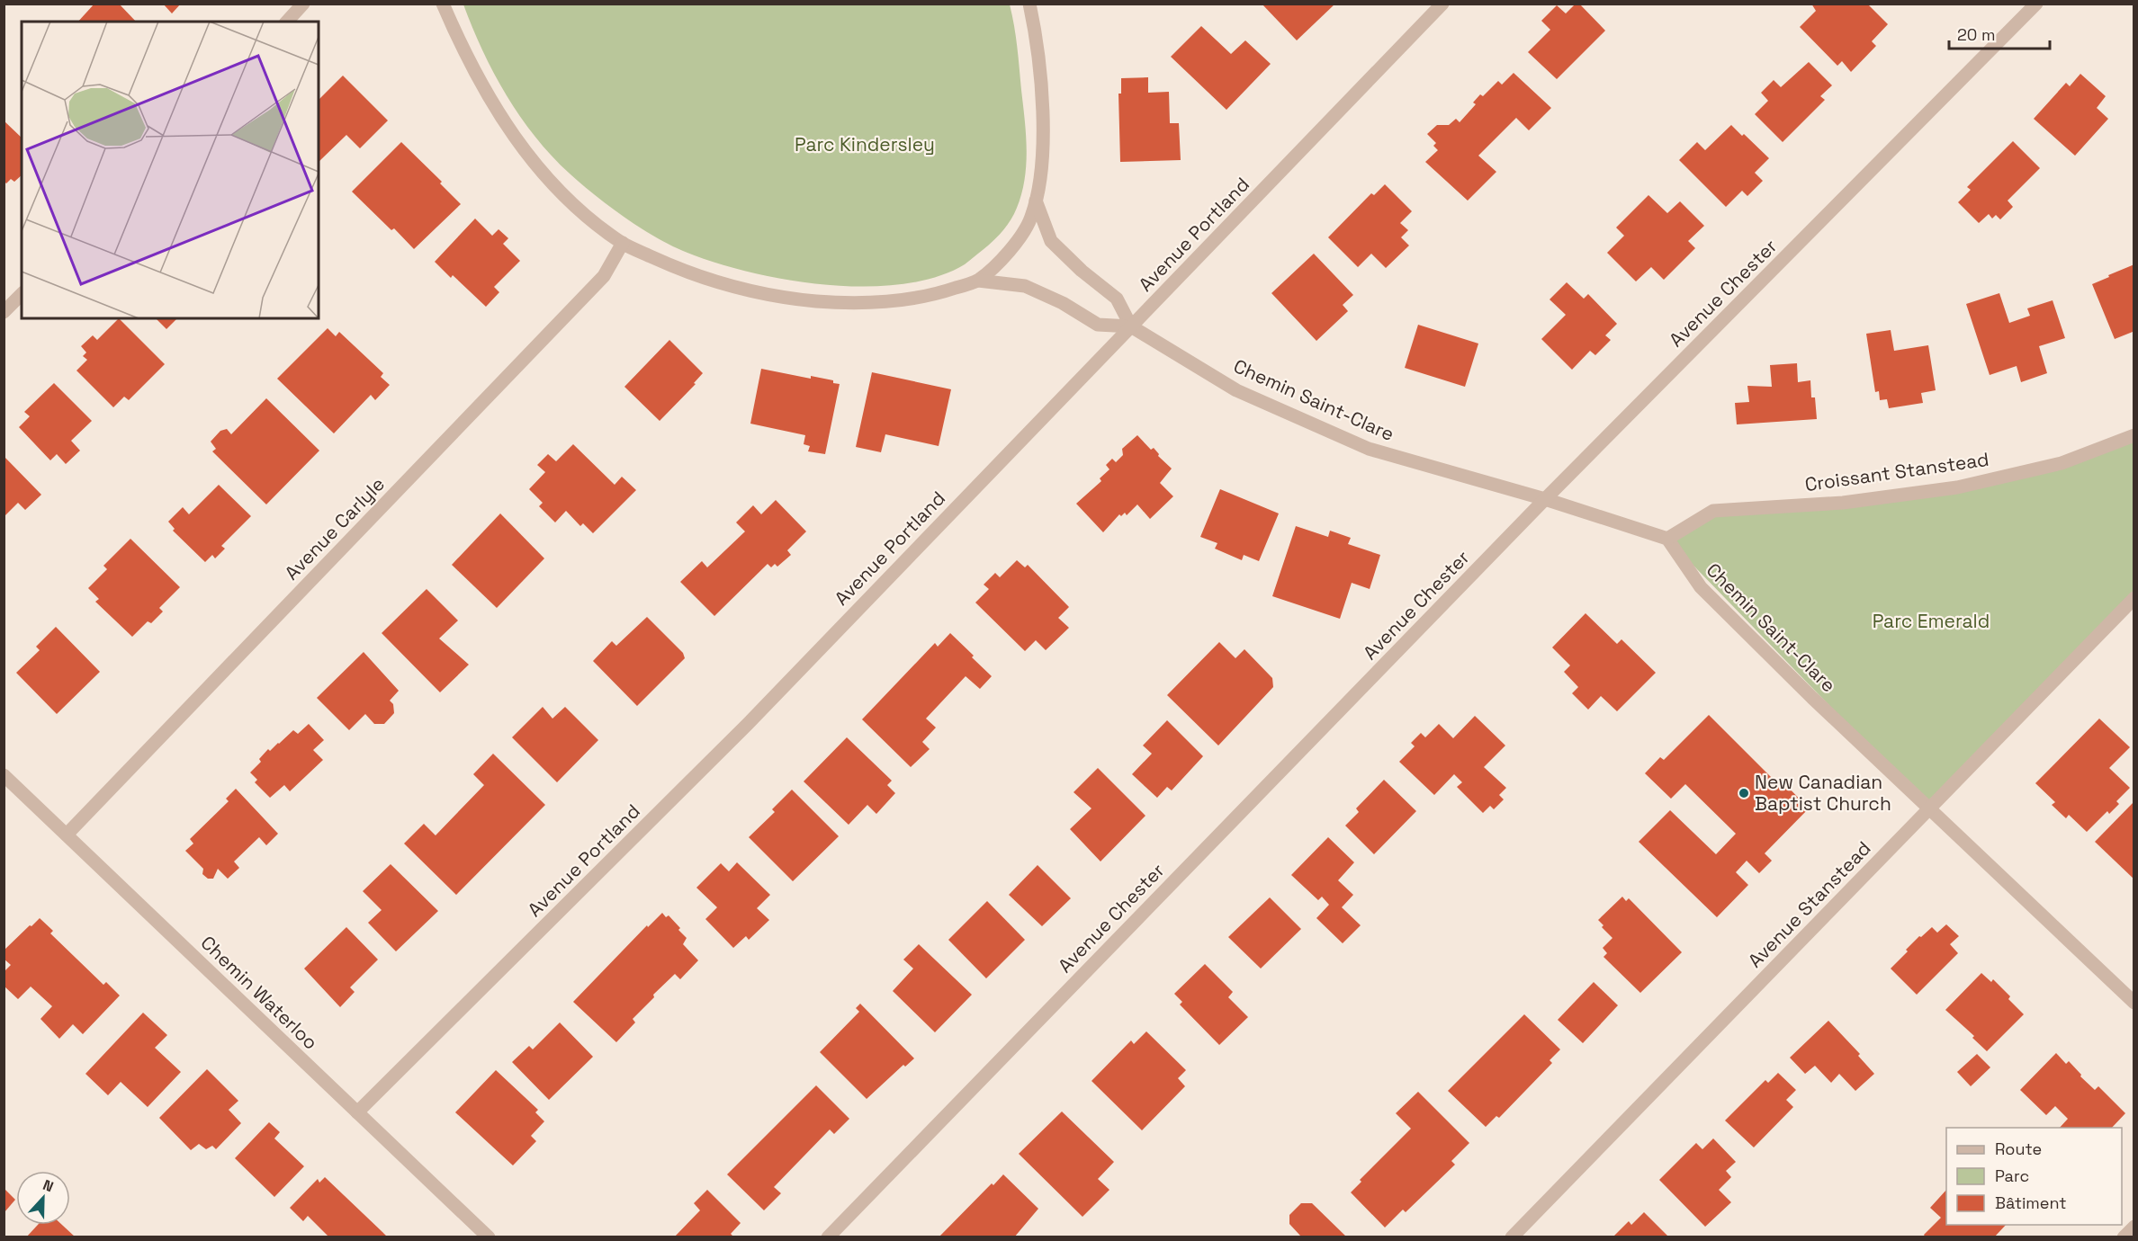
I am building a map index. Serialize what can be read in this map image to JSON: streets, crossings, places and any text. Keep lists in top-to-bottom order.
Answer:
{
  "streets": {
    "street": [
      "Avenue Portland",
      "Avenue Chester",
      "Chemin Saint-Clare",
      "Croissant Stanstead",
      "Avenue Carlyle",
      "Avenue Stanstead",
      "Chemin Waterloo"
    ]
  },
  "crossings": [
    ["Avenue Portland", "Chemin Saint-Clare"],
    ["Avenue Portland", "Chemin Waterloo"],
    ["Avenue Chester", "Chemin Saint-Clare"],
    ["Chemin Saint-Clare", "Croissant Stanstead"],
    ["Chemin Saint-Clare", "Avenue Carlyle"],
    ["Chemin Saint-Clare", "Avenue Stanstead"],
    ["Avenue Carlyle", "Chemin Waterloo"]
  ],
  "parks": ["Parc Kindersley", "Parc Emerald"],
  "places": ["New Canadian Baptist Church"],
  "legend": ["Route", "Parc", "Bâtiment"],
  "scale_bar": "20 m",
  "north": "top"
}
